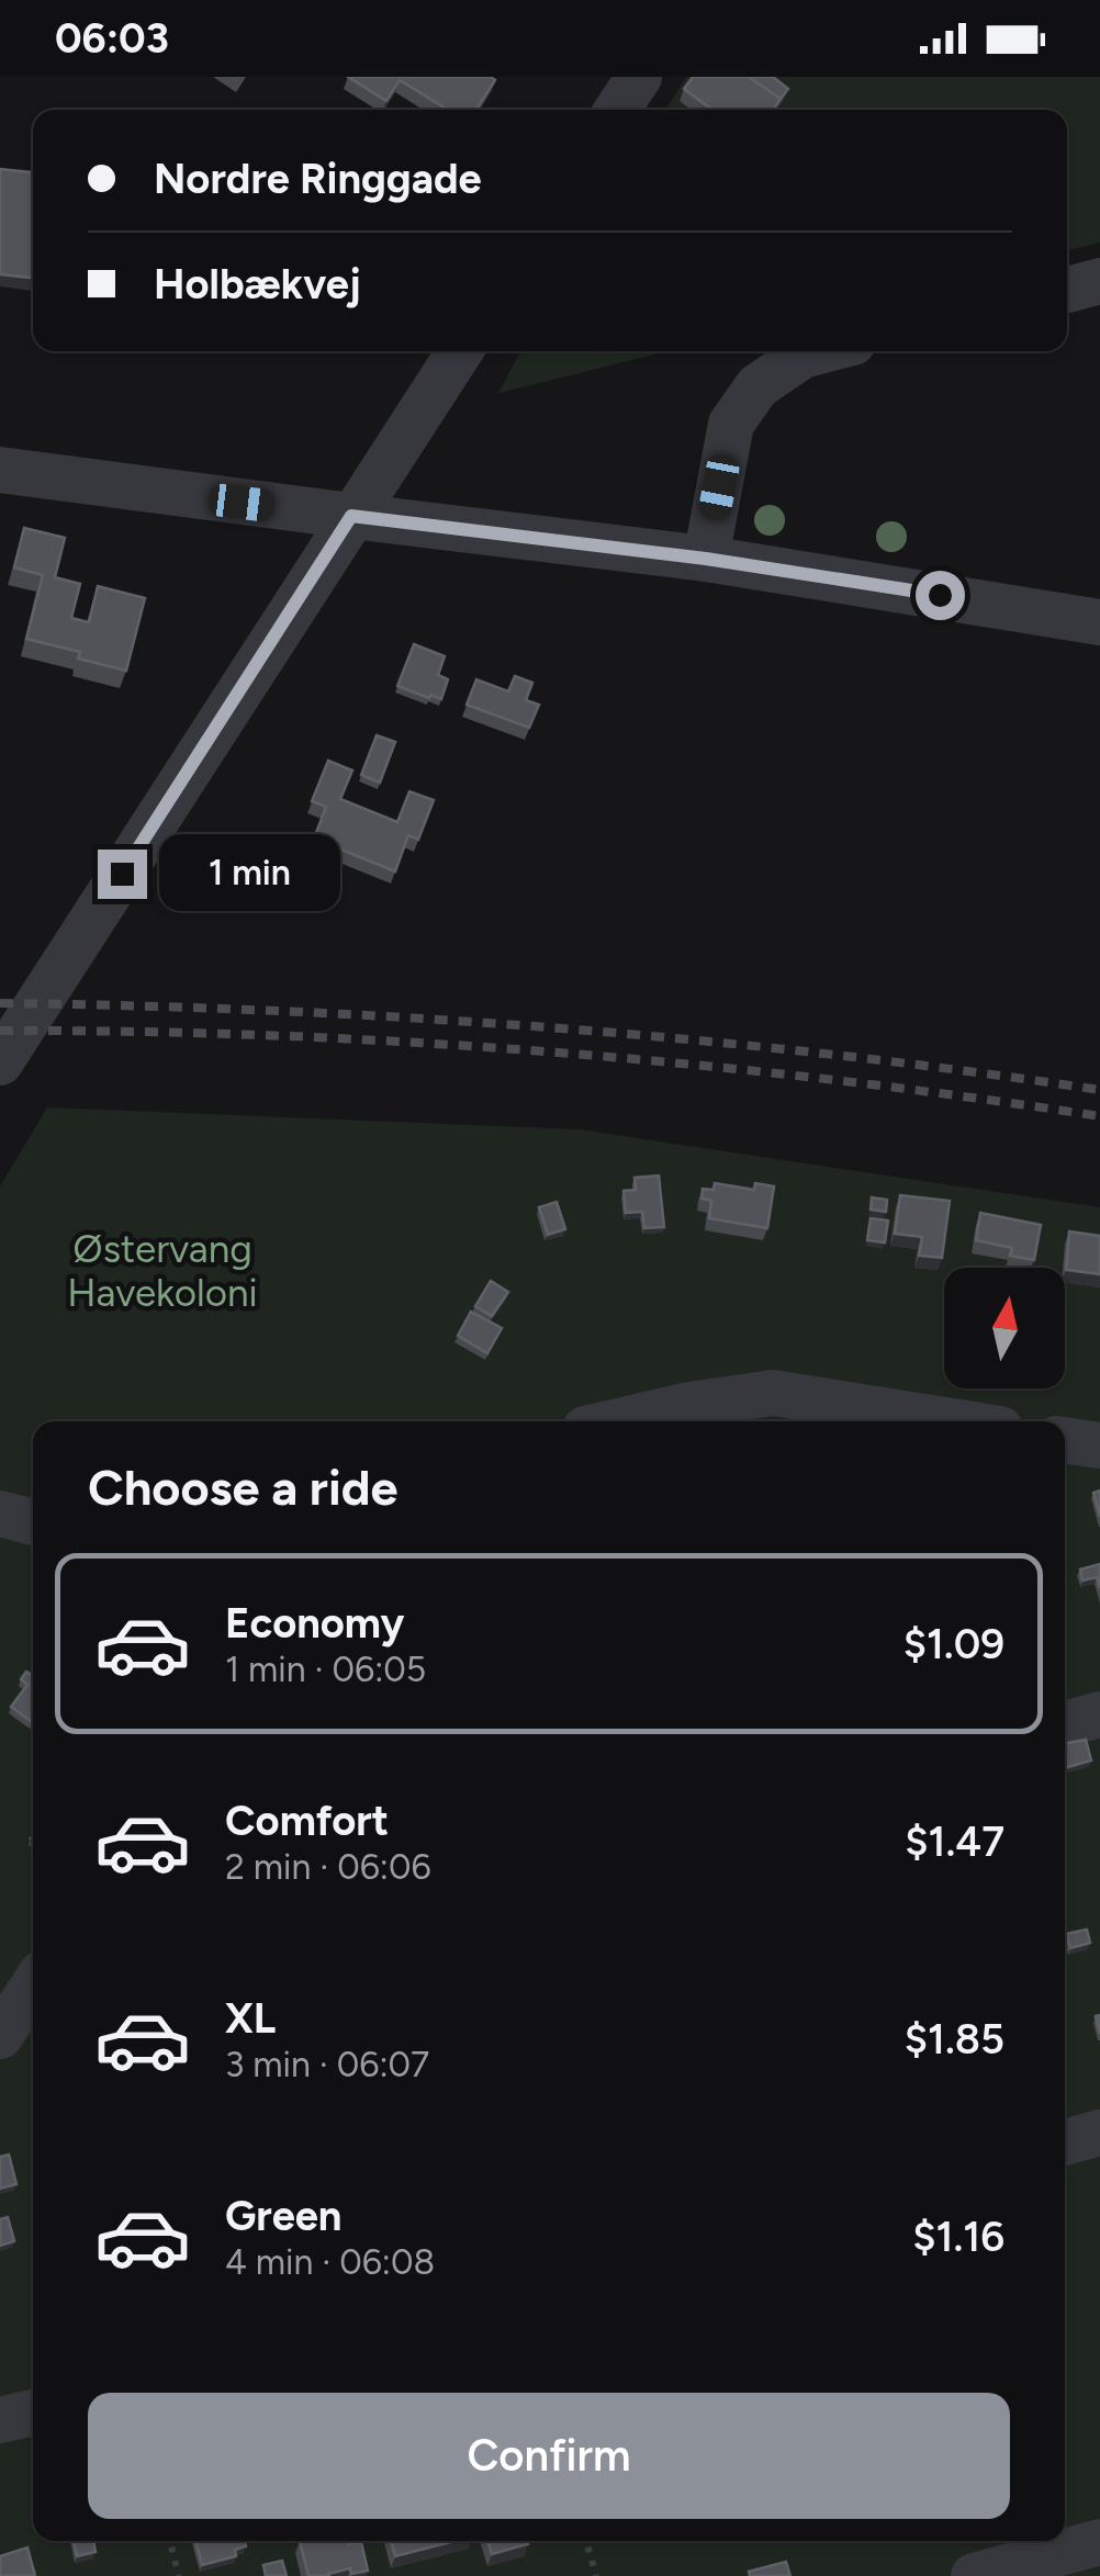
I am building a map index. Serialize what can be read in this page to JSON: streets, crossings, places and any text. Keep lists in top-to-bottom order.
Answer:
{
  "parks": ["Østervang Havekoloni"],
  "north": "top",
  "page": {
    "status": "06:03",
    "banner": ["Nordre Ringgade", "Holbækvej"],
    "bubble": "1 min",
    "heading": "Choose a ride",
    "list": [
      {
        "name": "Economy",
        "note": "1 min · 06:05",
        "value": "$1.09"
      },
      {
        "name": "Comfort",
        "note": "2 min · 06:06",
        "value": "$1.47"
      },
      {
        "name": "XL",
        "note": "3 min · 06:07",
        "value": "$1.85"
      },
      {
        "name": "Green",
        "note": "4 min · 06:08",
        "value": "$1.16"
      }
    ],
    "buttons": "Confirm"
  }
}
